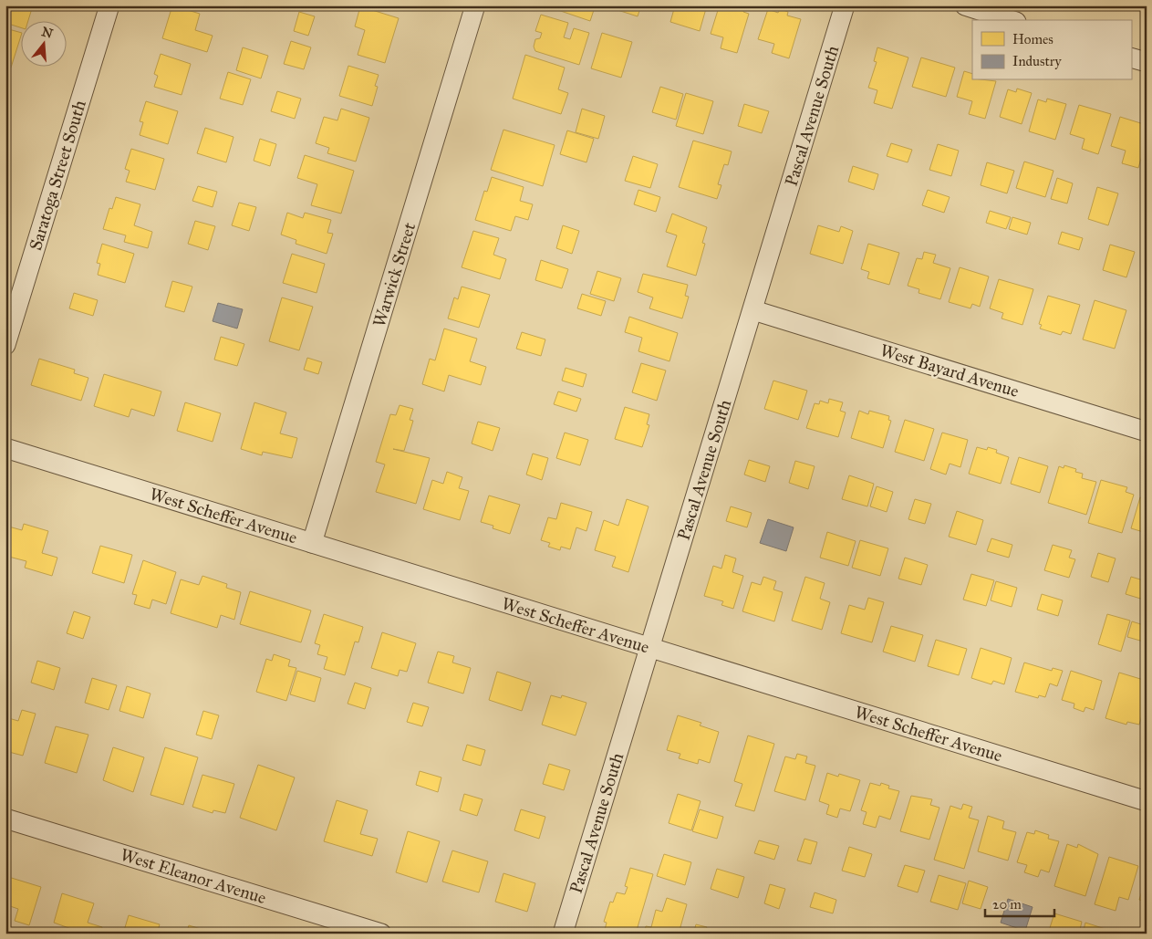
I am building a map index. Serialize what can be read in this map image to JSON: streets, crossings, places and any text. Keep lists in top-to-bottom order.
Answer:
{
  "streets": {
    "street": [
      "Pascal Avenue South",
      "Saratoga Street South",
      "Warwick Street",
      "West Bayard Avenue",
      "West Scheffer Avenue",
      "West Eleanor Avenue"
    ]
  },
  "crossings": [
    ["Pascal Avenue South", "West Bayard Avenue"],
    ["Pascal Avenue South", "West Scheffer Avenue"],
    ["Warwick Street", "West Scheffer Avenue"]
  ],
  "legend": ["Homes", "Industry"],
  "scale_bar": "20 m",
  "north": "top"
}
